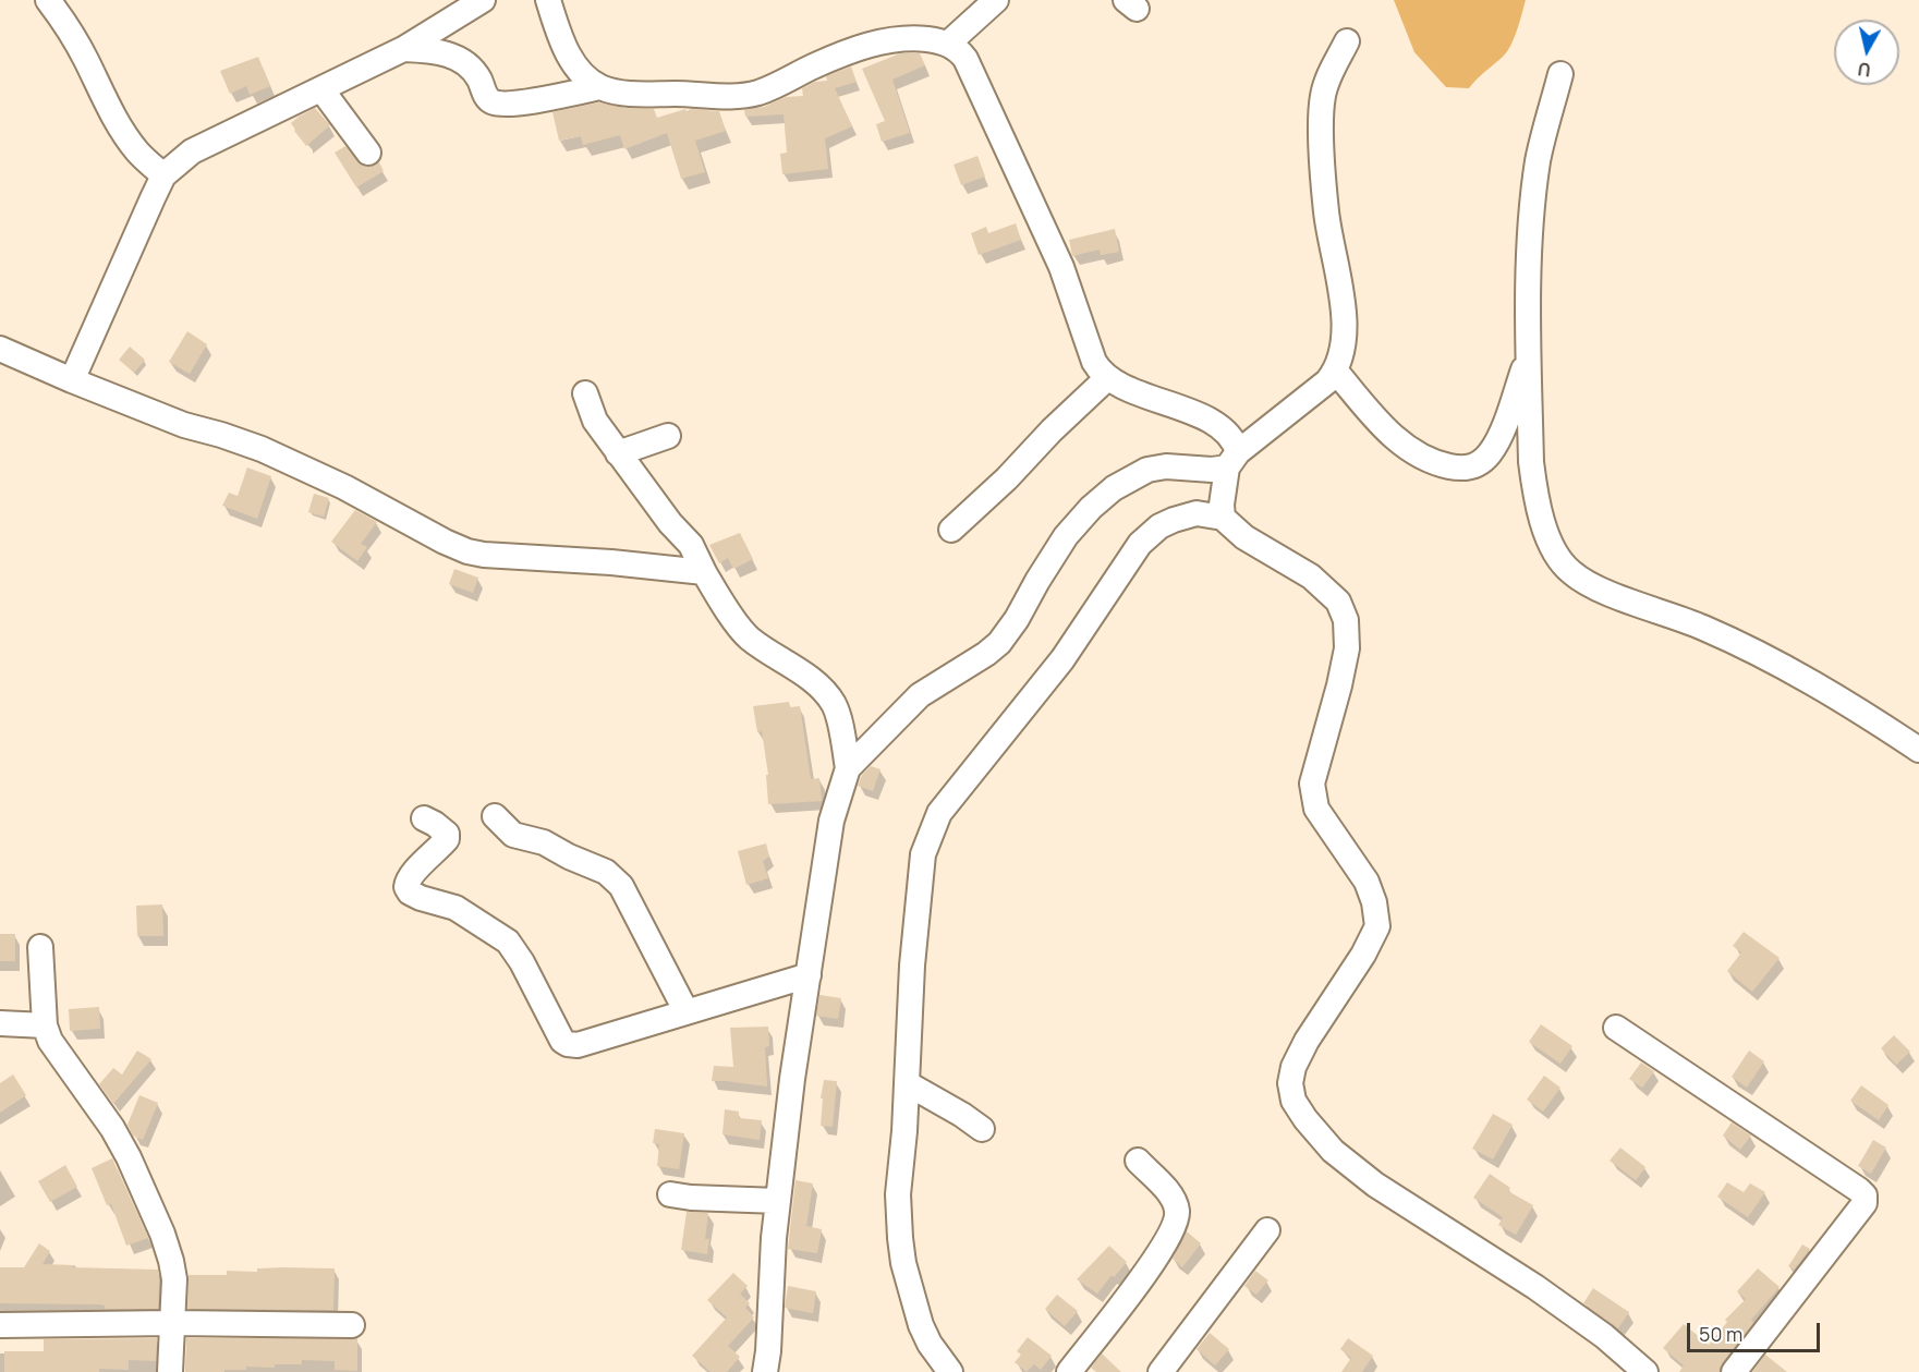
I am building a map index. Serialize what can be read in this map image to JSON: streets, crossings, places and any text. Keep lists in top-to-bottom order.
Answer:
{
  "scale_bar": "50 m",
  "north": "bottom"
}
